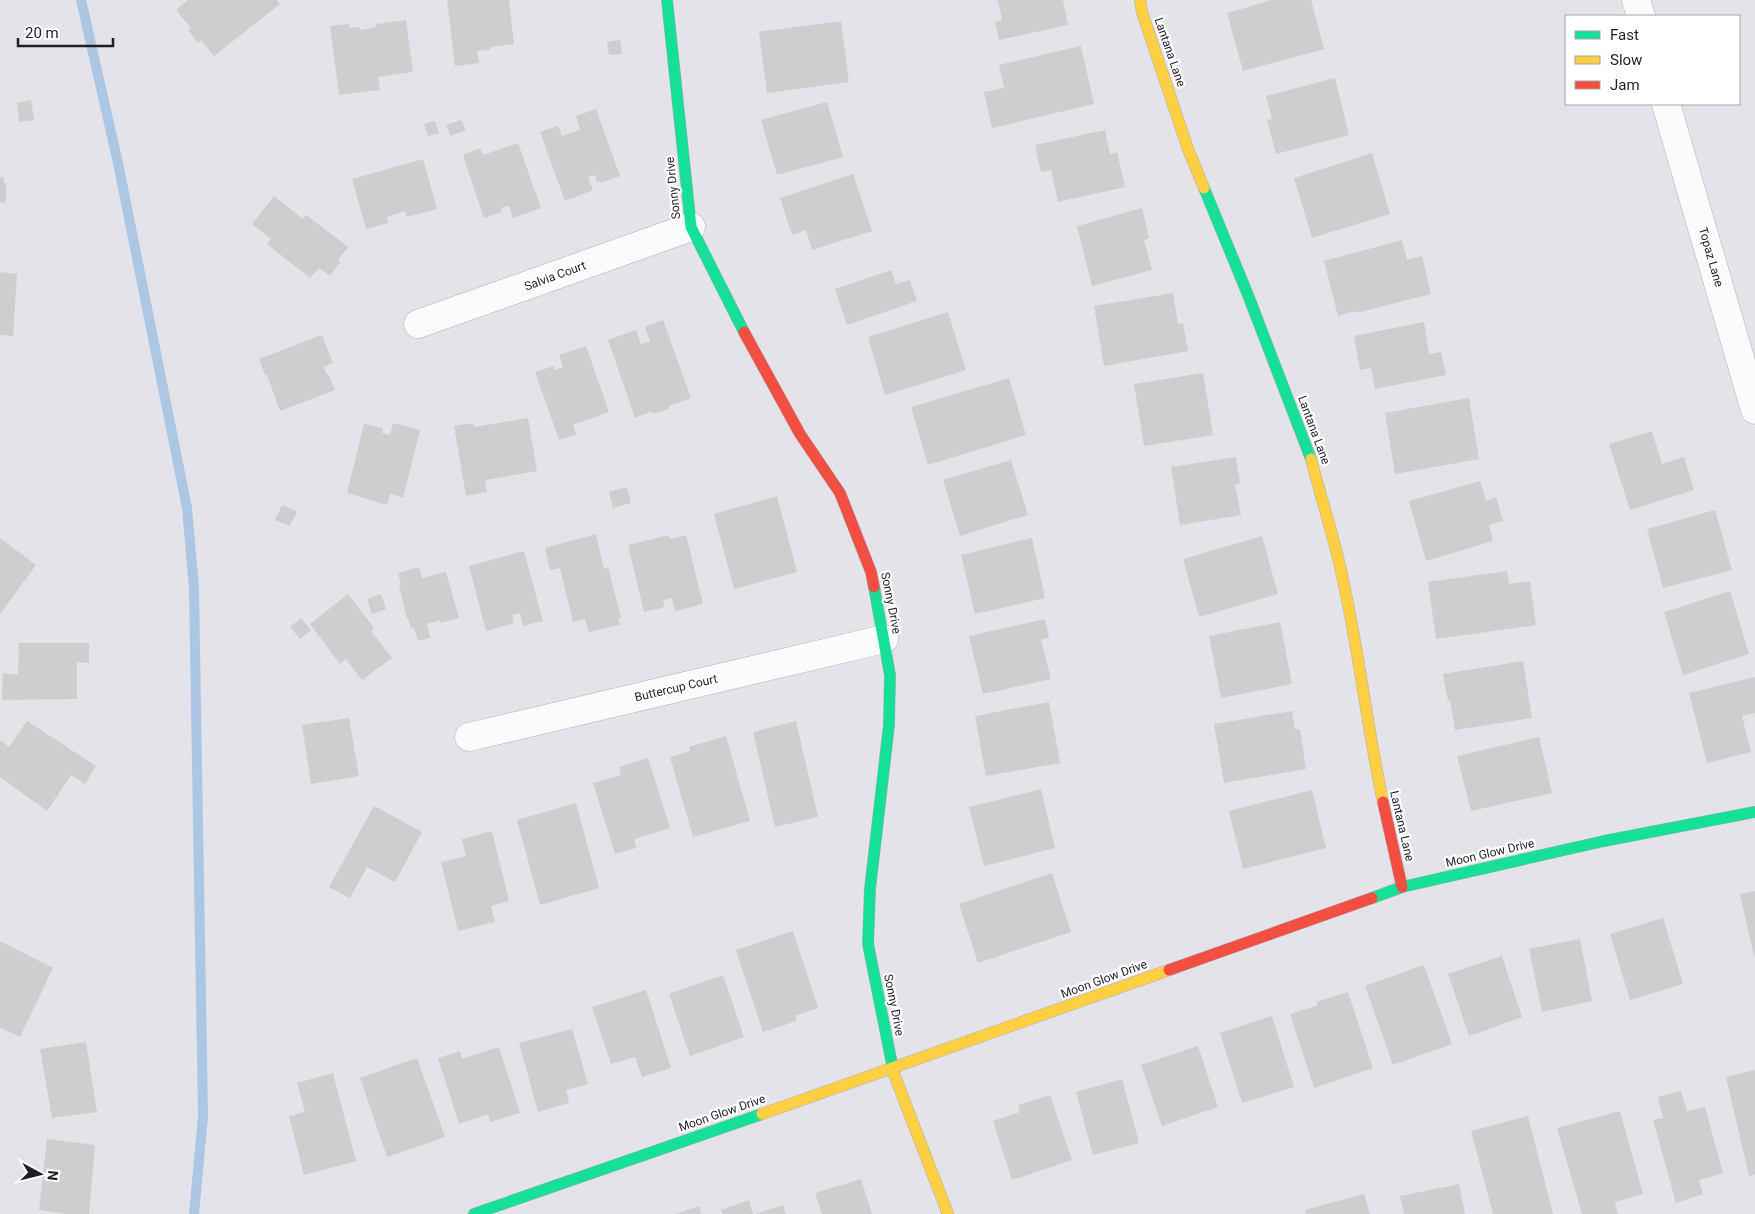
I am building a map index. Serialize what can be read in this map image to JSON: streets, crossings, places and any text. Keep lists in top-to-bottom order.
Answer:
{
  "streets": {
    "street": [
      "Lantana Lane",
      "Sonny Drive",
      "Topaz Lane",
      "Salvia Court",
      "Buttercup Court",
      "Moon Glow Drive"
    ]
  },
  "crossings": [
    ["Lantana Lane", "Moon Glow Drive"],
    ["Sonny Drive", "Salvia Court"],
    ["Sonny Drive", "Buttercup Court"],
    ["Sonny Drive", "Moon Glow Drive"]
  ],
  "legend": ["Fast", "Slow", "Jam"],
  "scale_bar": "20 m",
  "north": "right"
}
